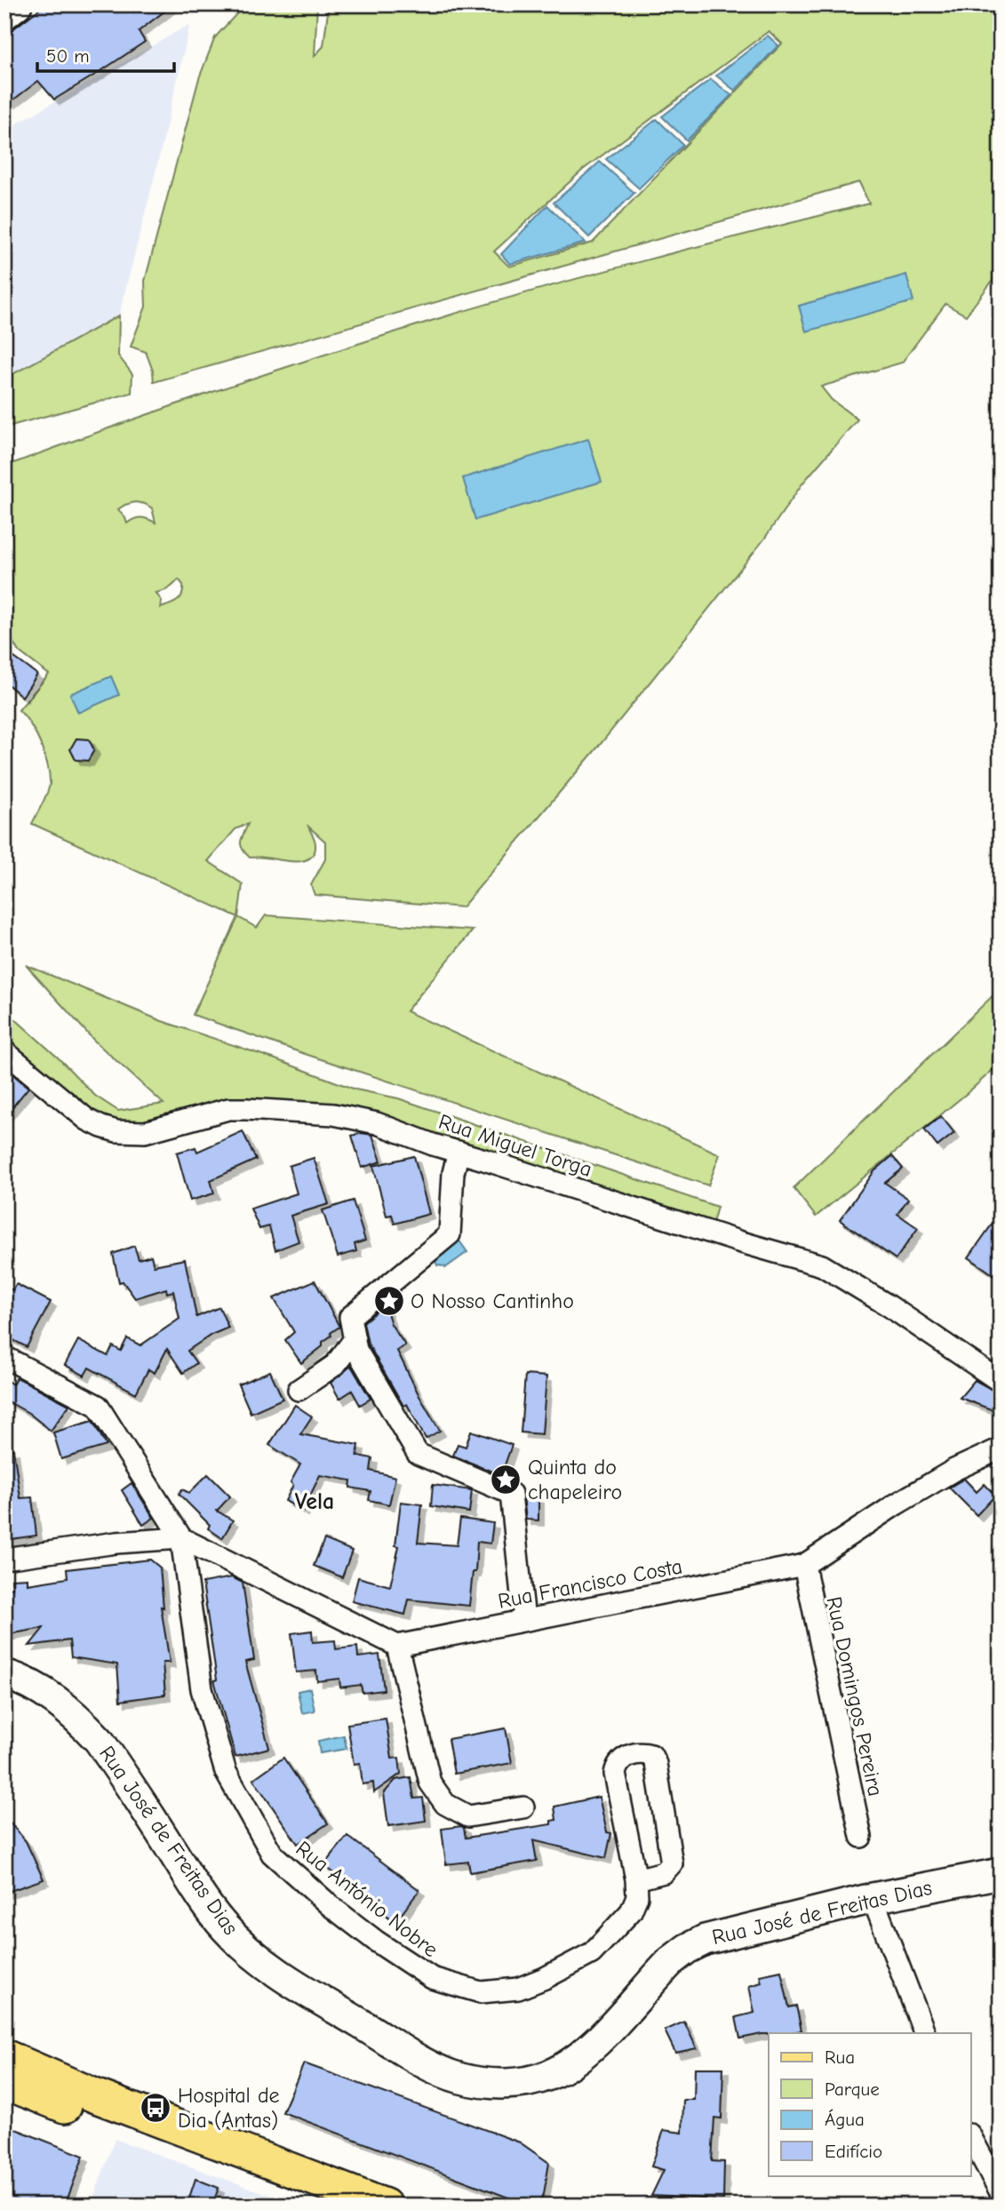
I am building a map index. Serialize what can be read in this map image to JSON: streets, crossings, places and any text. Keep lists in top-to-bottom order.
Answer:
{
  "streets": {
    "main road": ["Rua José de Freitas Dias"],
    "street": [
      "Rua Miguel Torga",
      "Rua Francisco Costa",
      "Rua Domingos Pereira",
      "Rua António Nobre"
    ]
  },
  "crossings": [
    ["Rua Francisco Costa", "Rua Domingos Pereira"]
  ],
  "districts": ["Vela"],
  "places": {
    "place": ["O Nosso Cantinho", "Quinta do chapeleiro"],
    "bus stop": ["Hospital de Dia (Antas)"]
  },
  "legend": [
    "Rua",
    "Parque",
    "Água",
    "Edifício"
  ],
  "scale_bar": "50 m"
}
